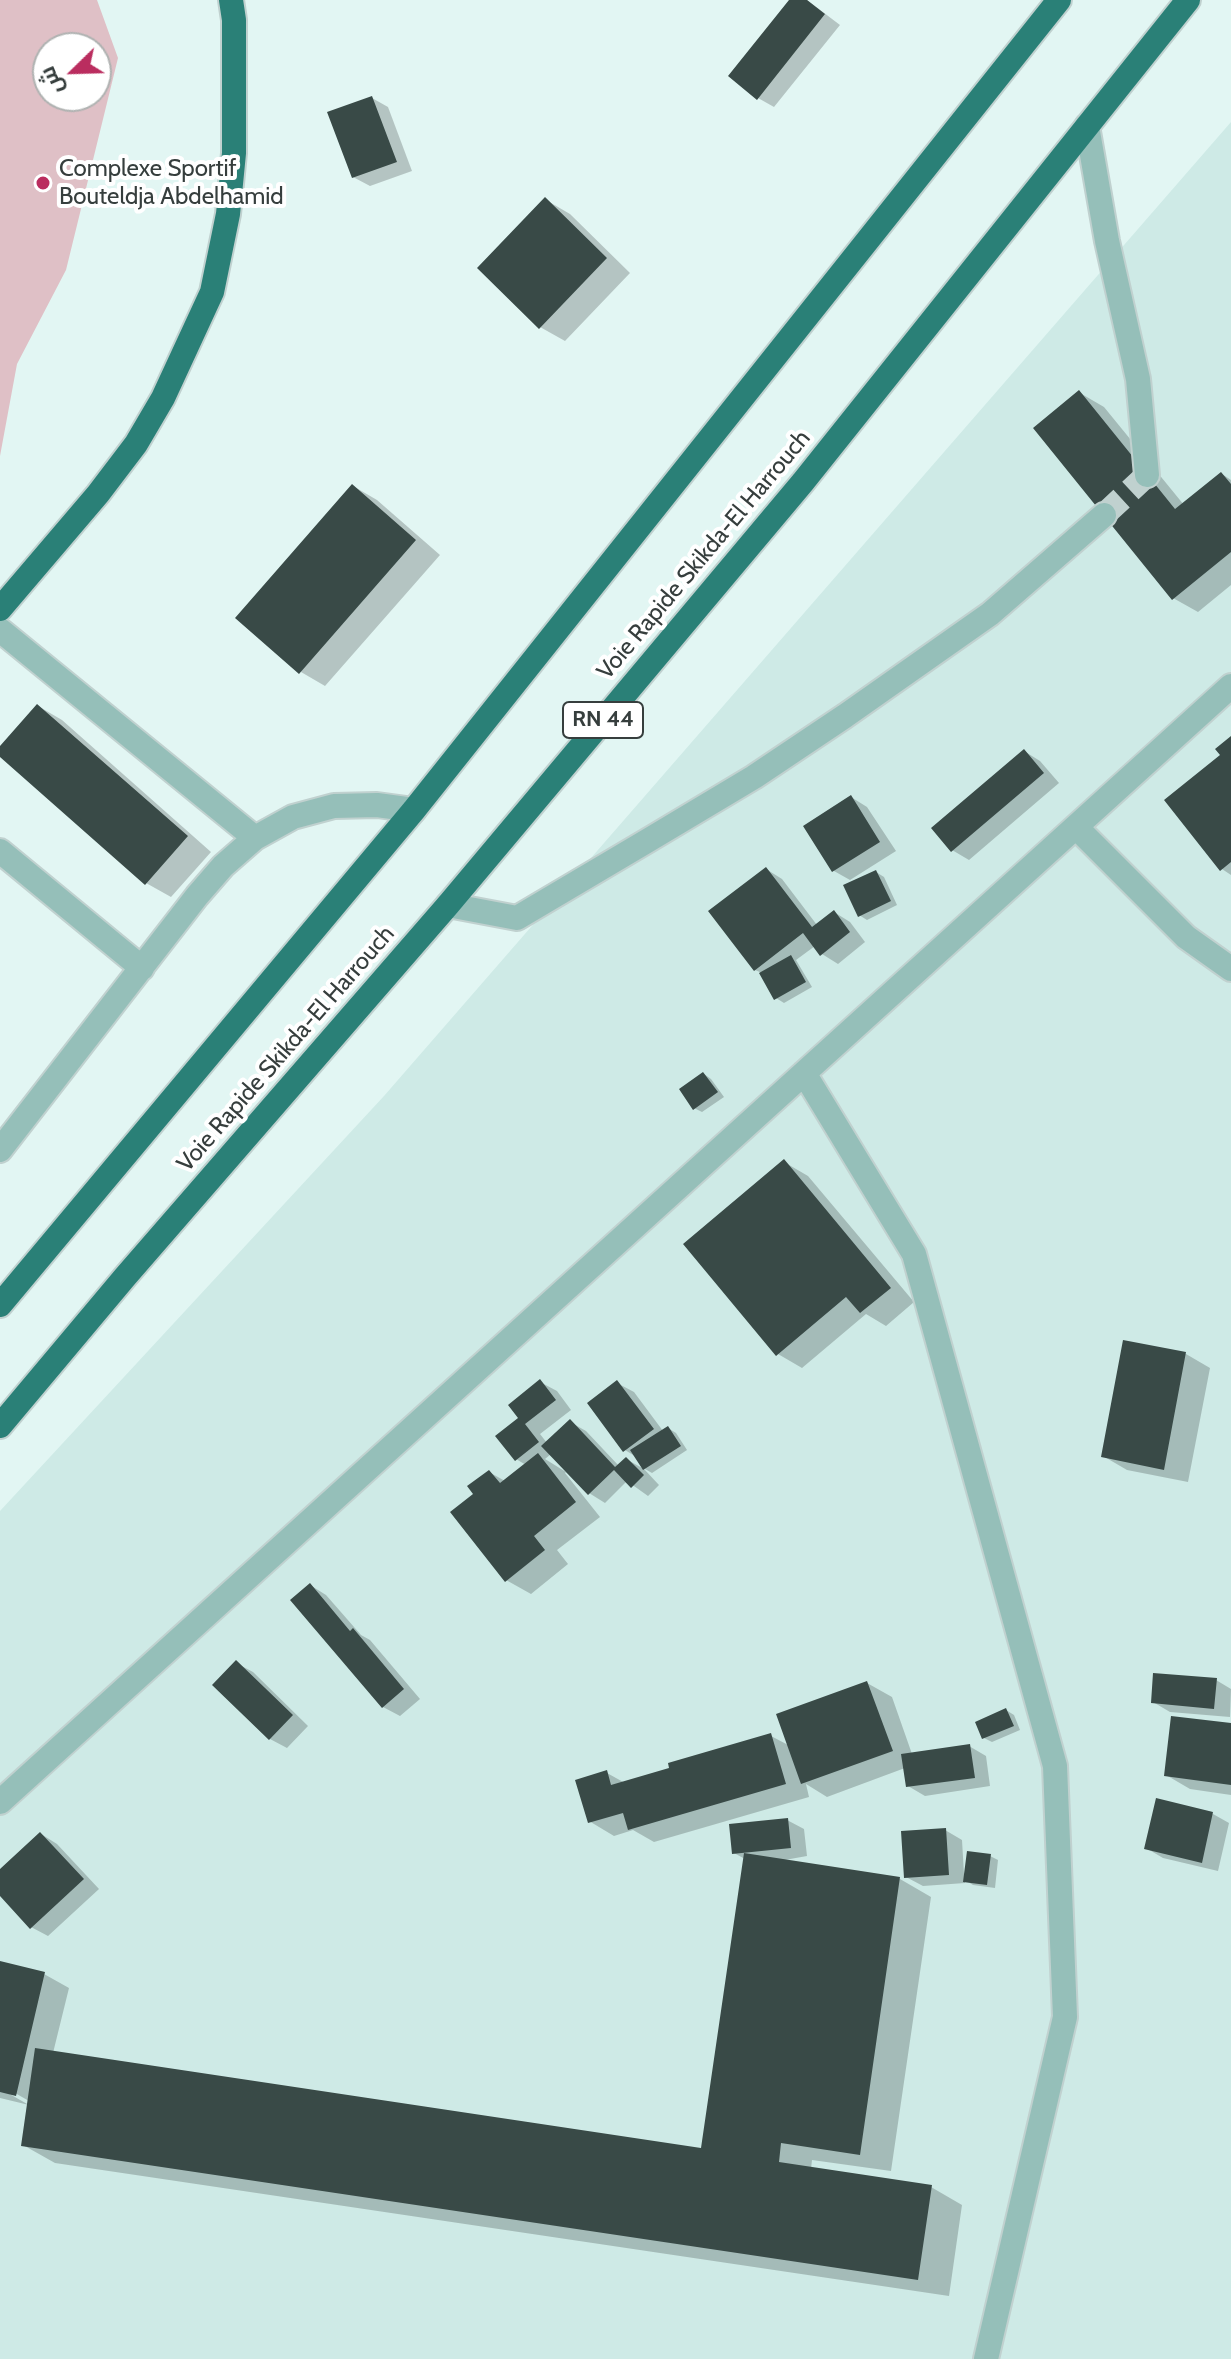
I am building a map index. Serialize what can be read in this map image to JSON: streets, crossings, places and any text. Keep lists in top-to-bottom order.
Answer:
{
  "streets": {
    "highway": ["Voie Rapide Skikda-El Harrouch", "RN 44"]
  },
  "places": ["Complexe Sportif Bouteldja Abdelhamid"],
  "north": "bottom left"
}
